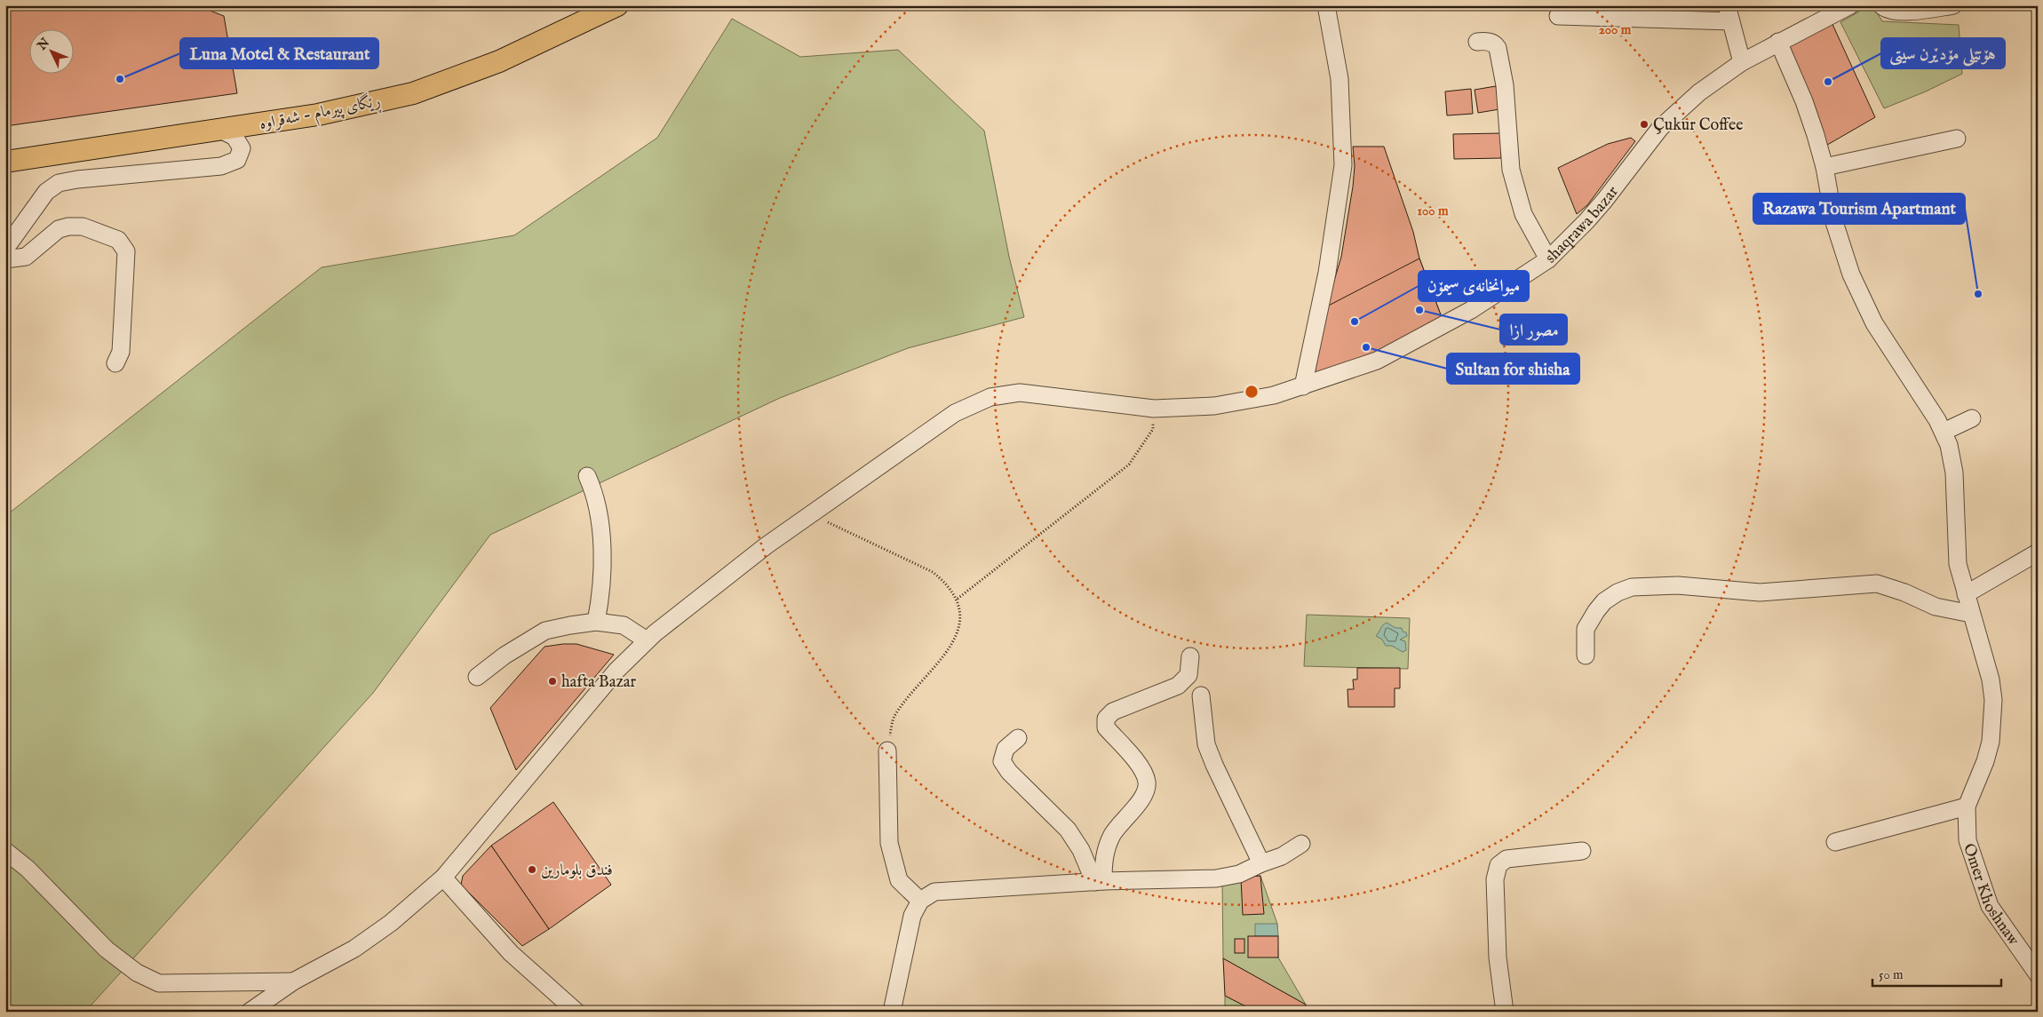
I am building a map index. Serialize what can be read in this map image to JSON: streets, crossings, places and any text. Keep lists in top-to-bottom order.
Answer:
{
  "streets": {
    "main road": ["ڕێگای پیرمام - شەقراوە"],
    "street": ["shaqrawa bazar", "Omer Khoshnaw"]
  },
  "places": [
    "Luna Motel & Restaurant",
    "هۆتێلی مۆدێرن سیتی",
    "Çukur Coffee",
    "Razawa Tourism Apartmant",
    "مصور ازا",
    "میوانخانەی سیمۆن",
    "Sultan for shisha",
    "hafta Bazar",
    "فندق بلومارين"
  ],
  "scale_bar": "50 m",
  "north": "top left",
  "rings": ["200 m", "100 m"]
}
